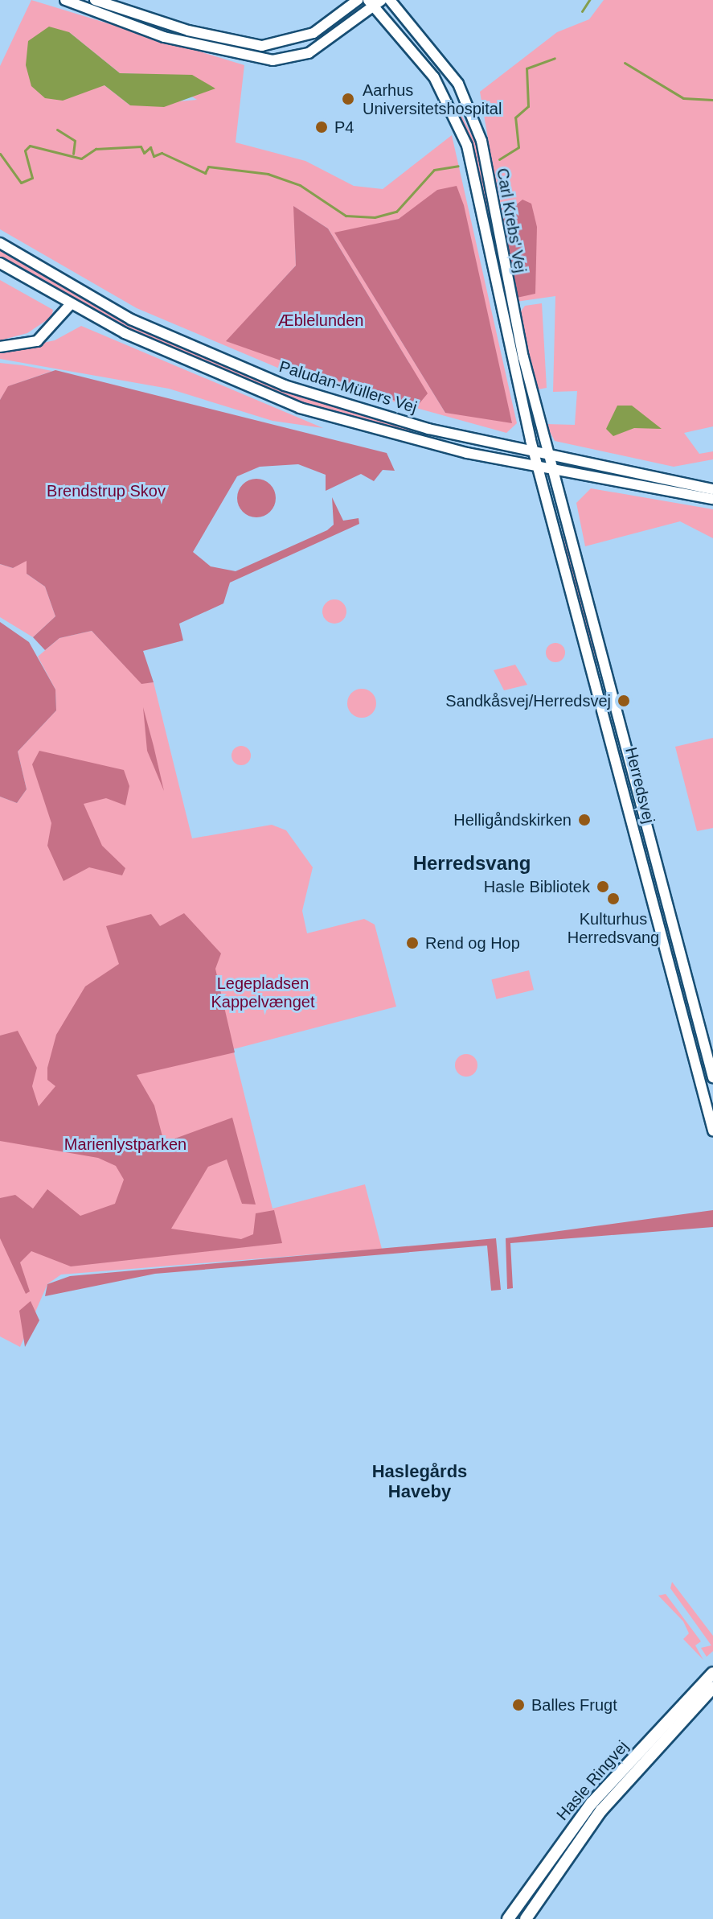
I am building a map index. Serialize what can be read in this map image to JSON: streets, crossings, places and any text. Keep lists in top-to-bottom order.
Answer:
{
  "streets": {
    "main road": ["Hasle Ringvej"],
    "street": ["Carl Krebs' Vej", "Paludan-Müllers Vej", "Herredsvej"]
  },
  "crossings": [
    ["Carl Krebs' Vej", "Paludan-Müllers Vej"],
    ["Carl Krebs' Vej", "Herredsvej"],
    ["Paludan-Müllers Vej", "Herredsvej"]
  ],
  "districts": ["Herredsvang", "Haslegårds Haveby"],
  "parks": [
    "Æblelunden",
    "Brendstrup Skov",
    "Legepladsen Kappelvænget",
    "Marienlystparken"
  ],
  "places": [
    "Aarhus Universitetshospital",
    "P4",
    "Sandkåsvej/Herredsvej",
    "Helligåndskirken",
    "Hasle Bibliotek",
    "Kulturhus Herredsvang",
    "Rend og Hop",
    "Balles Frugt"
  ]
}
